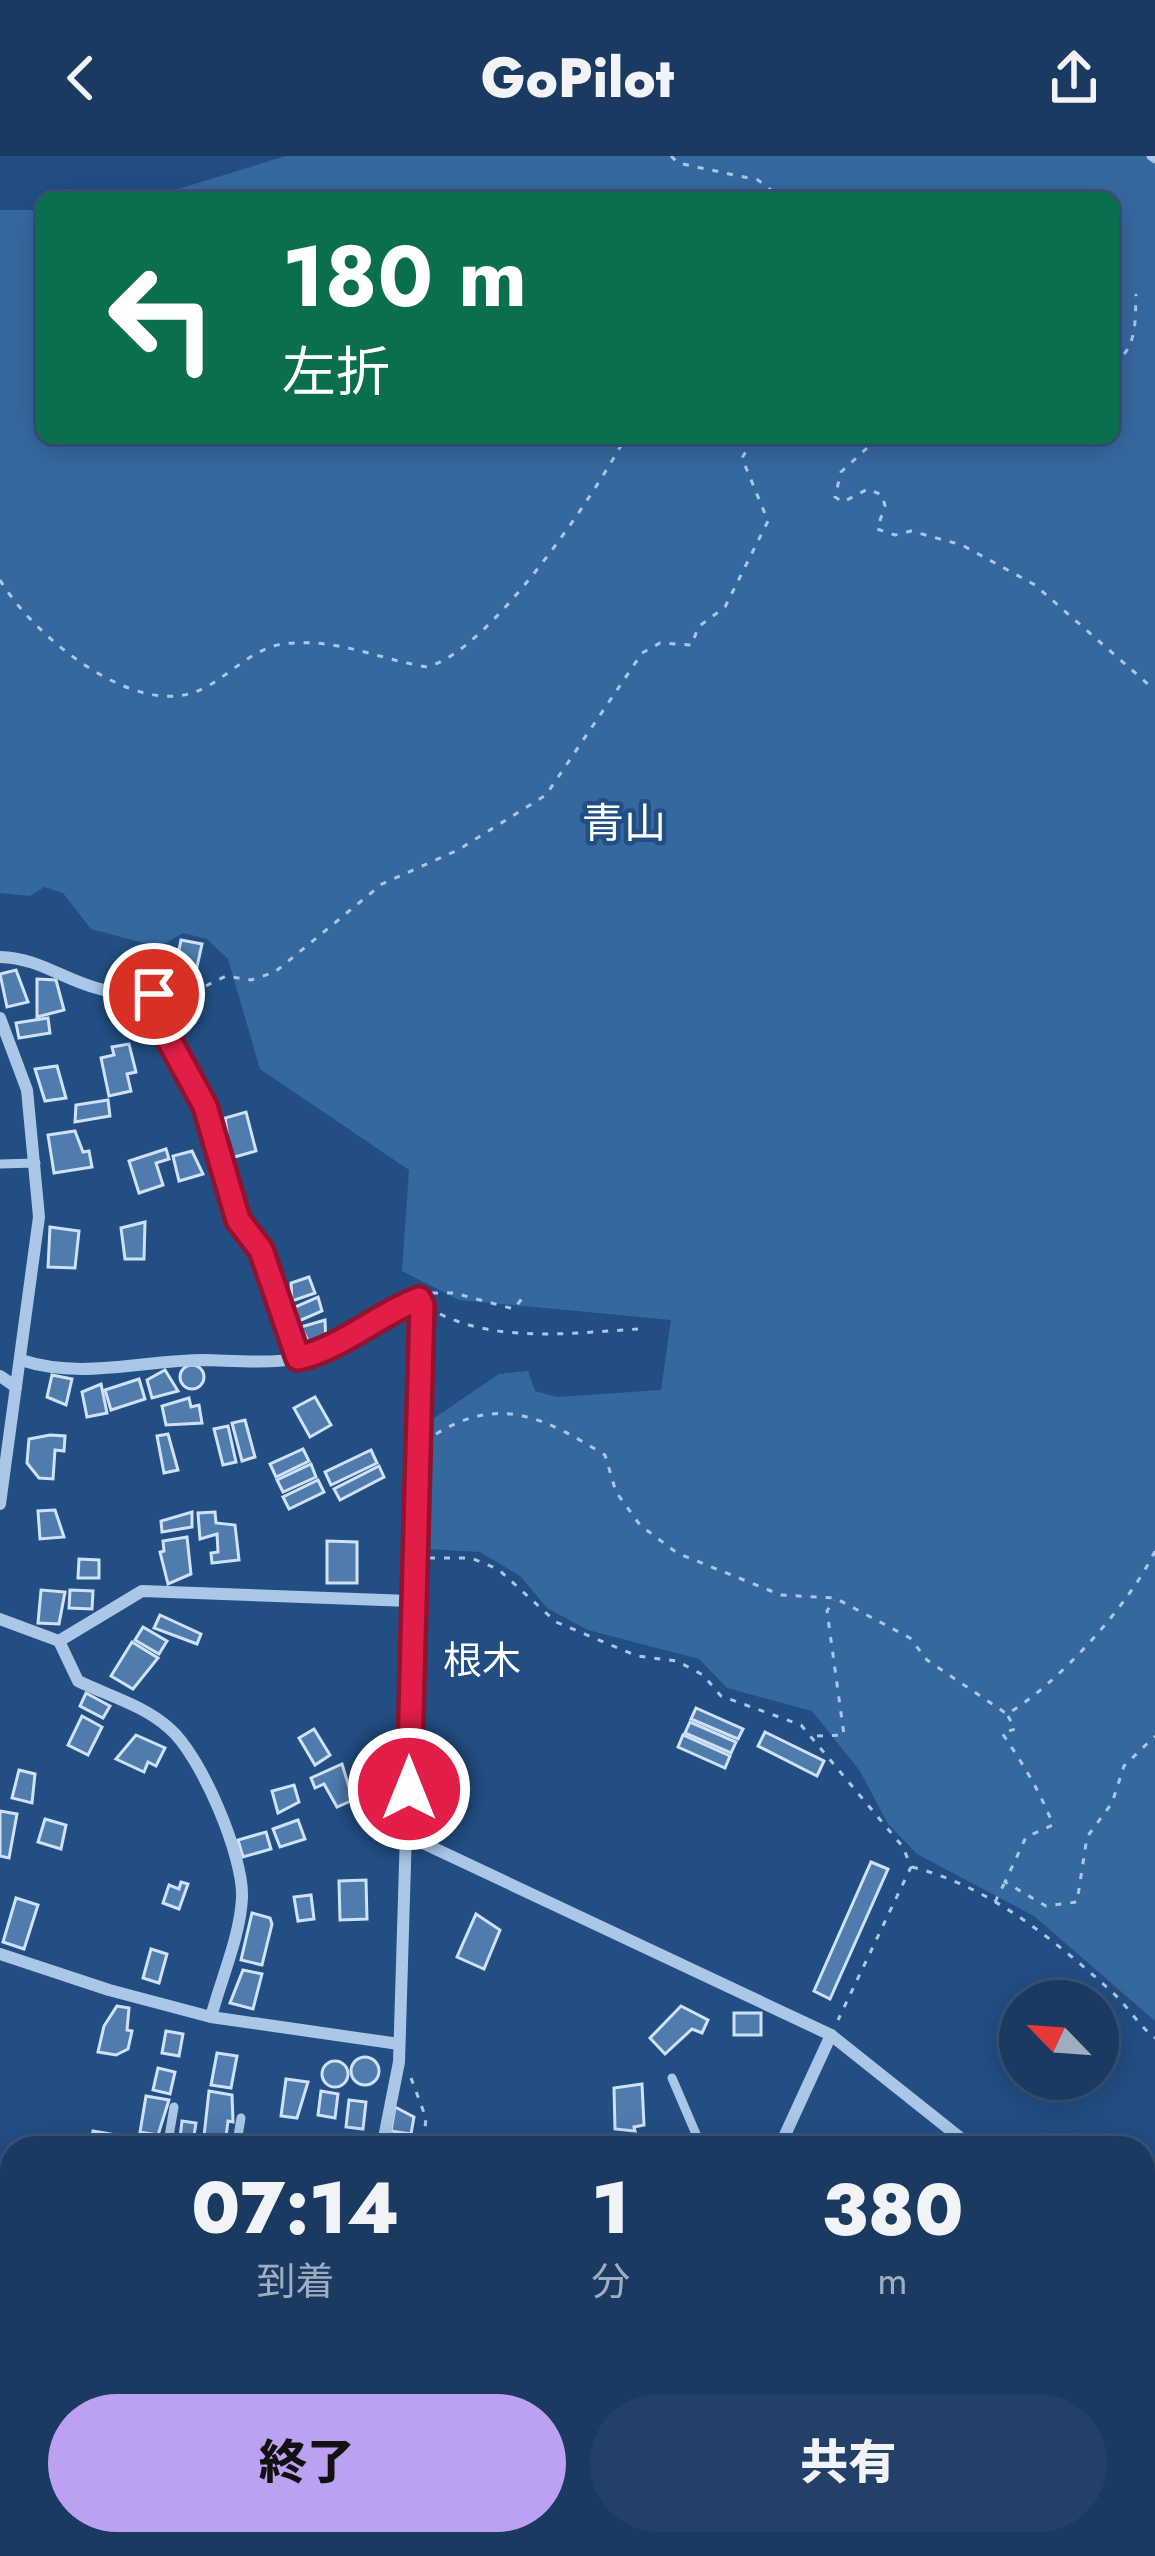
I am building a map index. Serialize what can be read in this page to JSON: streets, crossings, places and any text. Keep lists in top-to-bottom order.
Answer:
{
  "districts": ["青山", "根木"],
  "north": "top left",
  "page": {
    "header": "GoPilot",
    "turn": ["180 m", "左折"],
    "eta": [
      "07:14",
      "到着",
      "1",
      "分",
      "380",
      "m"
    ],
    "buttons": ["終了", "共有"]
  }
}
